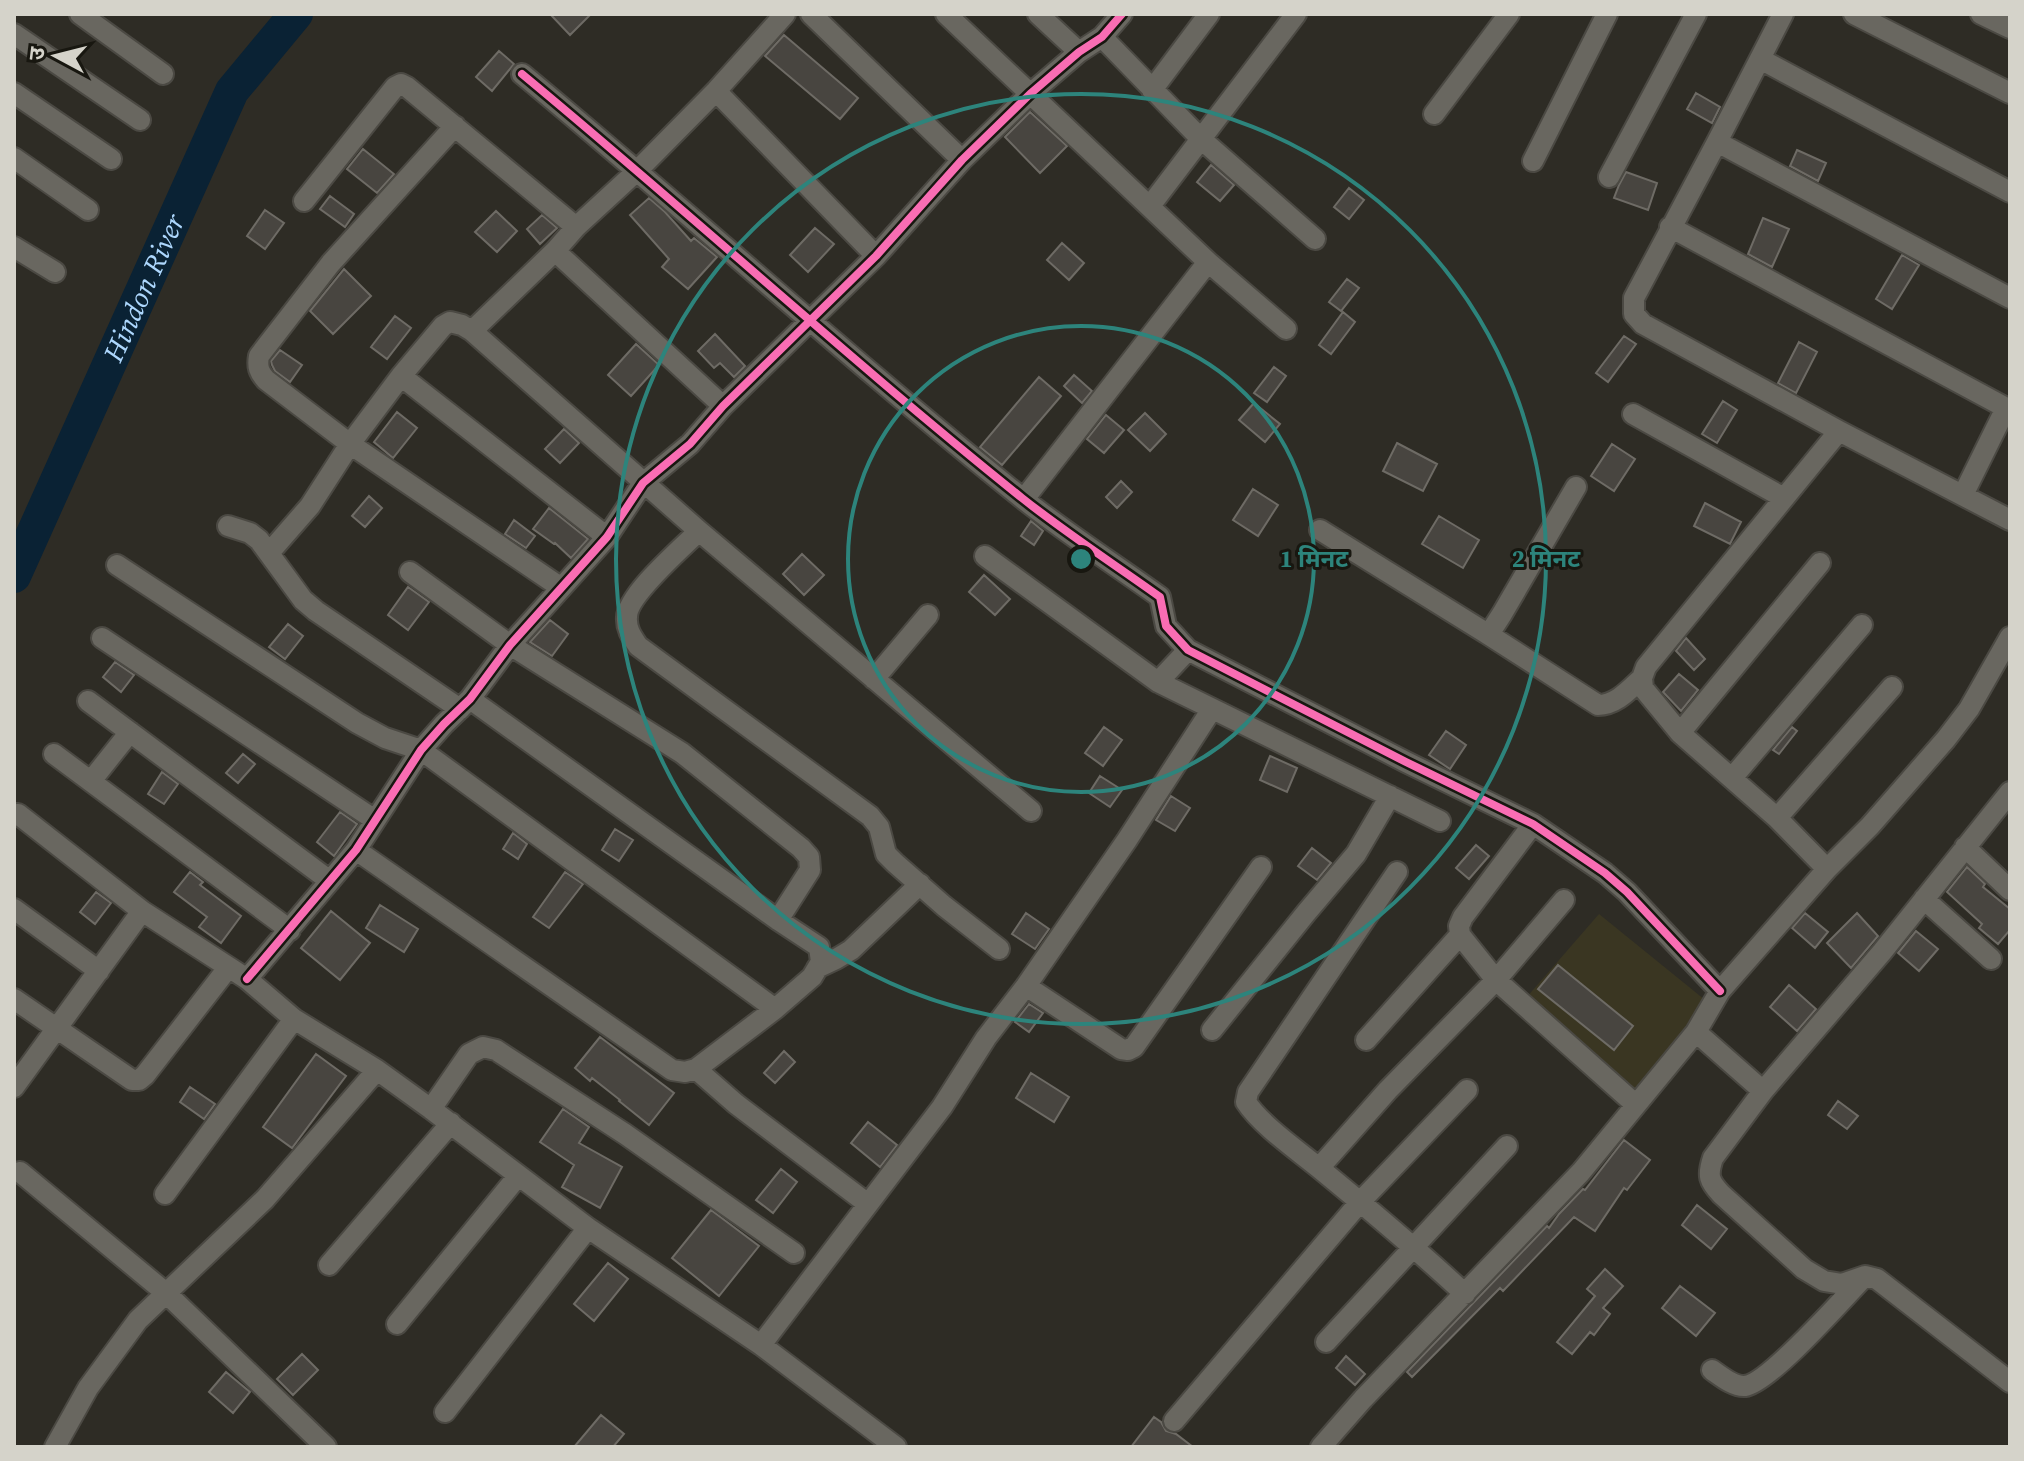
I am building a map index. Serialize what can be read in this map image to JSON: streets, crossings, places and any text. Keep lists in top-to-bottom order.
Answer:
{
  "water": ["Hindon River"],
  "north": "left",
  "rings": ["1 मिनट", "2 मिनट"]
}
